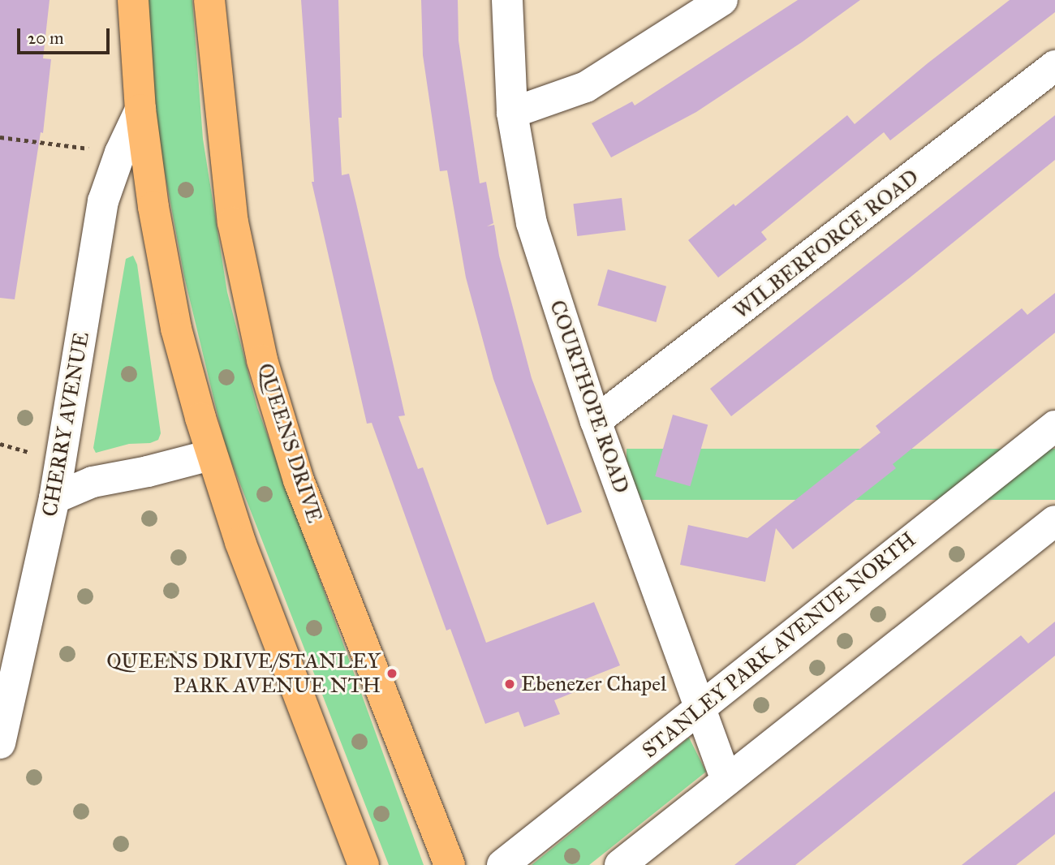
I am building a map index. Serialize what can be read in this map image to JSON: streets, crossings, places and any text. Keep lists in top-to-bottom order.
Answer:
{
  "streets": {
    "highway": ["QUEENS DRIVE"],
    "street": [
      "WILBERFORCE ROAD",
      "COURTHOPE ROAD",
      "CHERRY AVENUE",
      "STANLEY PARK AVENUE NORTH"
    ]
  },
  "crossings": [
    ["WILBERFORCE ROAD", "COURTHOPE ROAD"],
    ["COURTHOPE ROAD", "STANLEY PARK AVENUE NORTH"]
  ],
  "places": ["QUEENS DRIVE/STANLEY PARK AVENUE NTH", "Ebenezer Chapel"],
  "scale_bar": "20 m"
}
